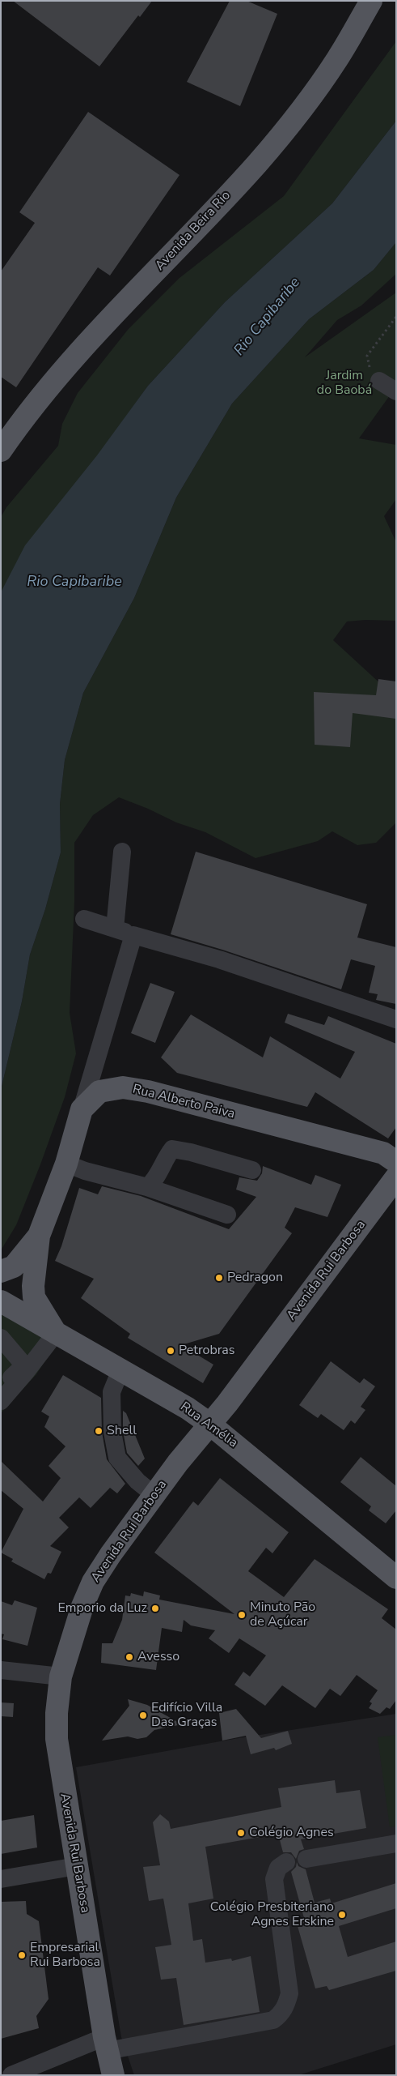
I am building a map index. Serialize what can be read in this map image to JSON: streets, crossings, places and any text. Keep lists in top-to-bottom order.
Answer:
{
  "streets": {
    "main road": [
      "Avenida Beira Rio",
      "Rua Alberto Paiva",
      "Avenida Rui Barbosa",
      "Rua Amélia"
    ]
  },
  "crossings": [
    ["Rua Alberto Paiva", "Rua Amélia"],
    ["Avenida Rui Barbosa", "Rua Amélia"]
  ],
  "water": ["Rio Capibaribe"],
  "parks": ["Jardim do Baobá"],
  "places": [
    "Pedragon",
    "Petrobras",
    "Shell",
    "Emporio da Luz",
    "Minuto Pão de Açúcar",
    "Avesso",
    "Edifício Villa Das Graças",
    "Colégio Agnes",
    "Colégio Presbiteriano Agnes Erskine",
    "Empresarial Rui Barbosa"
  ]
}
